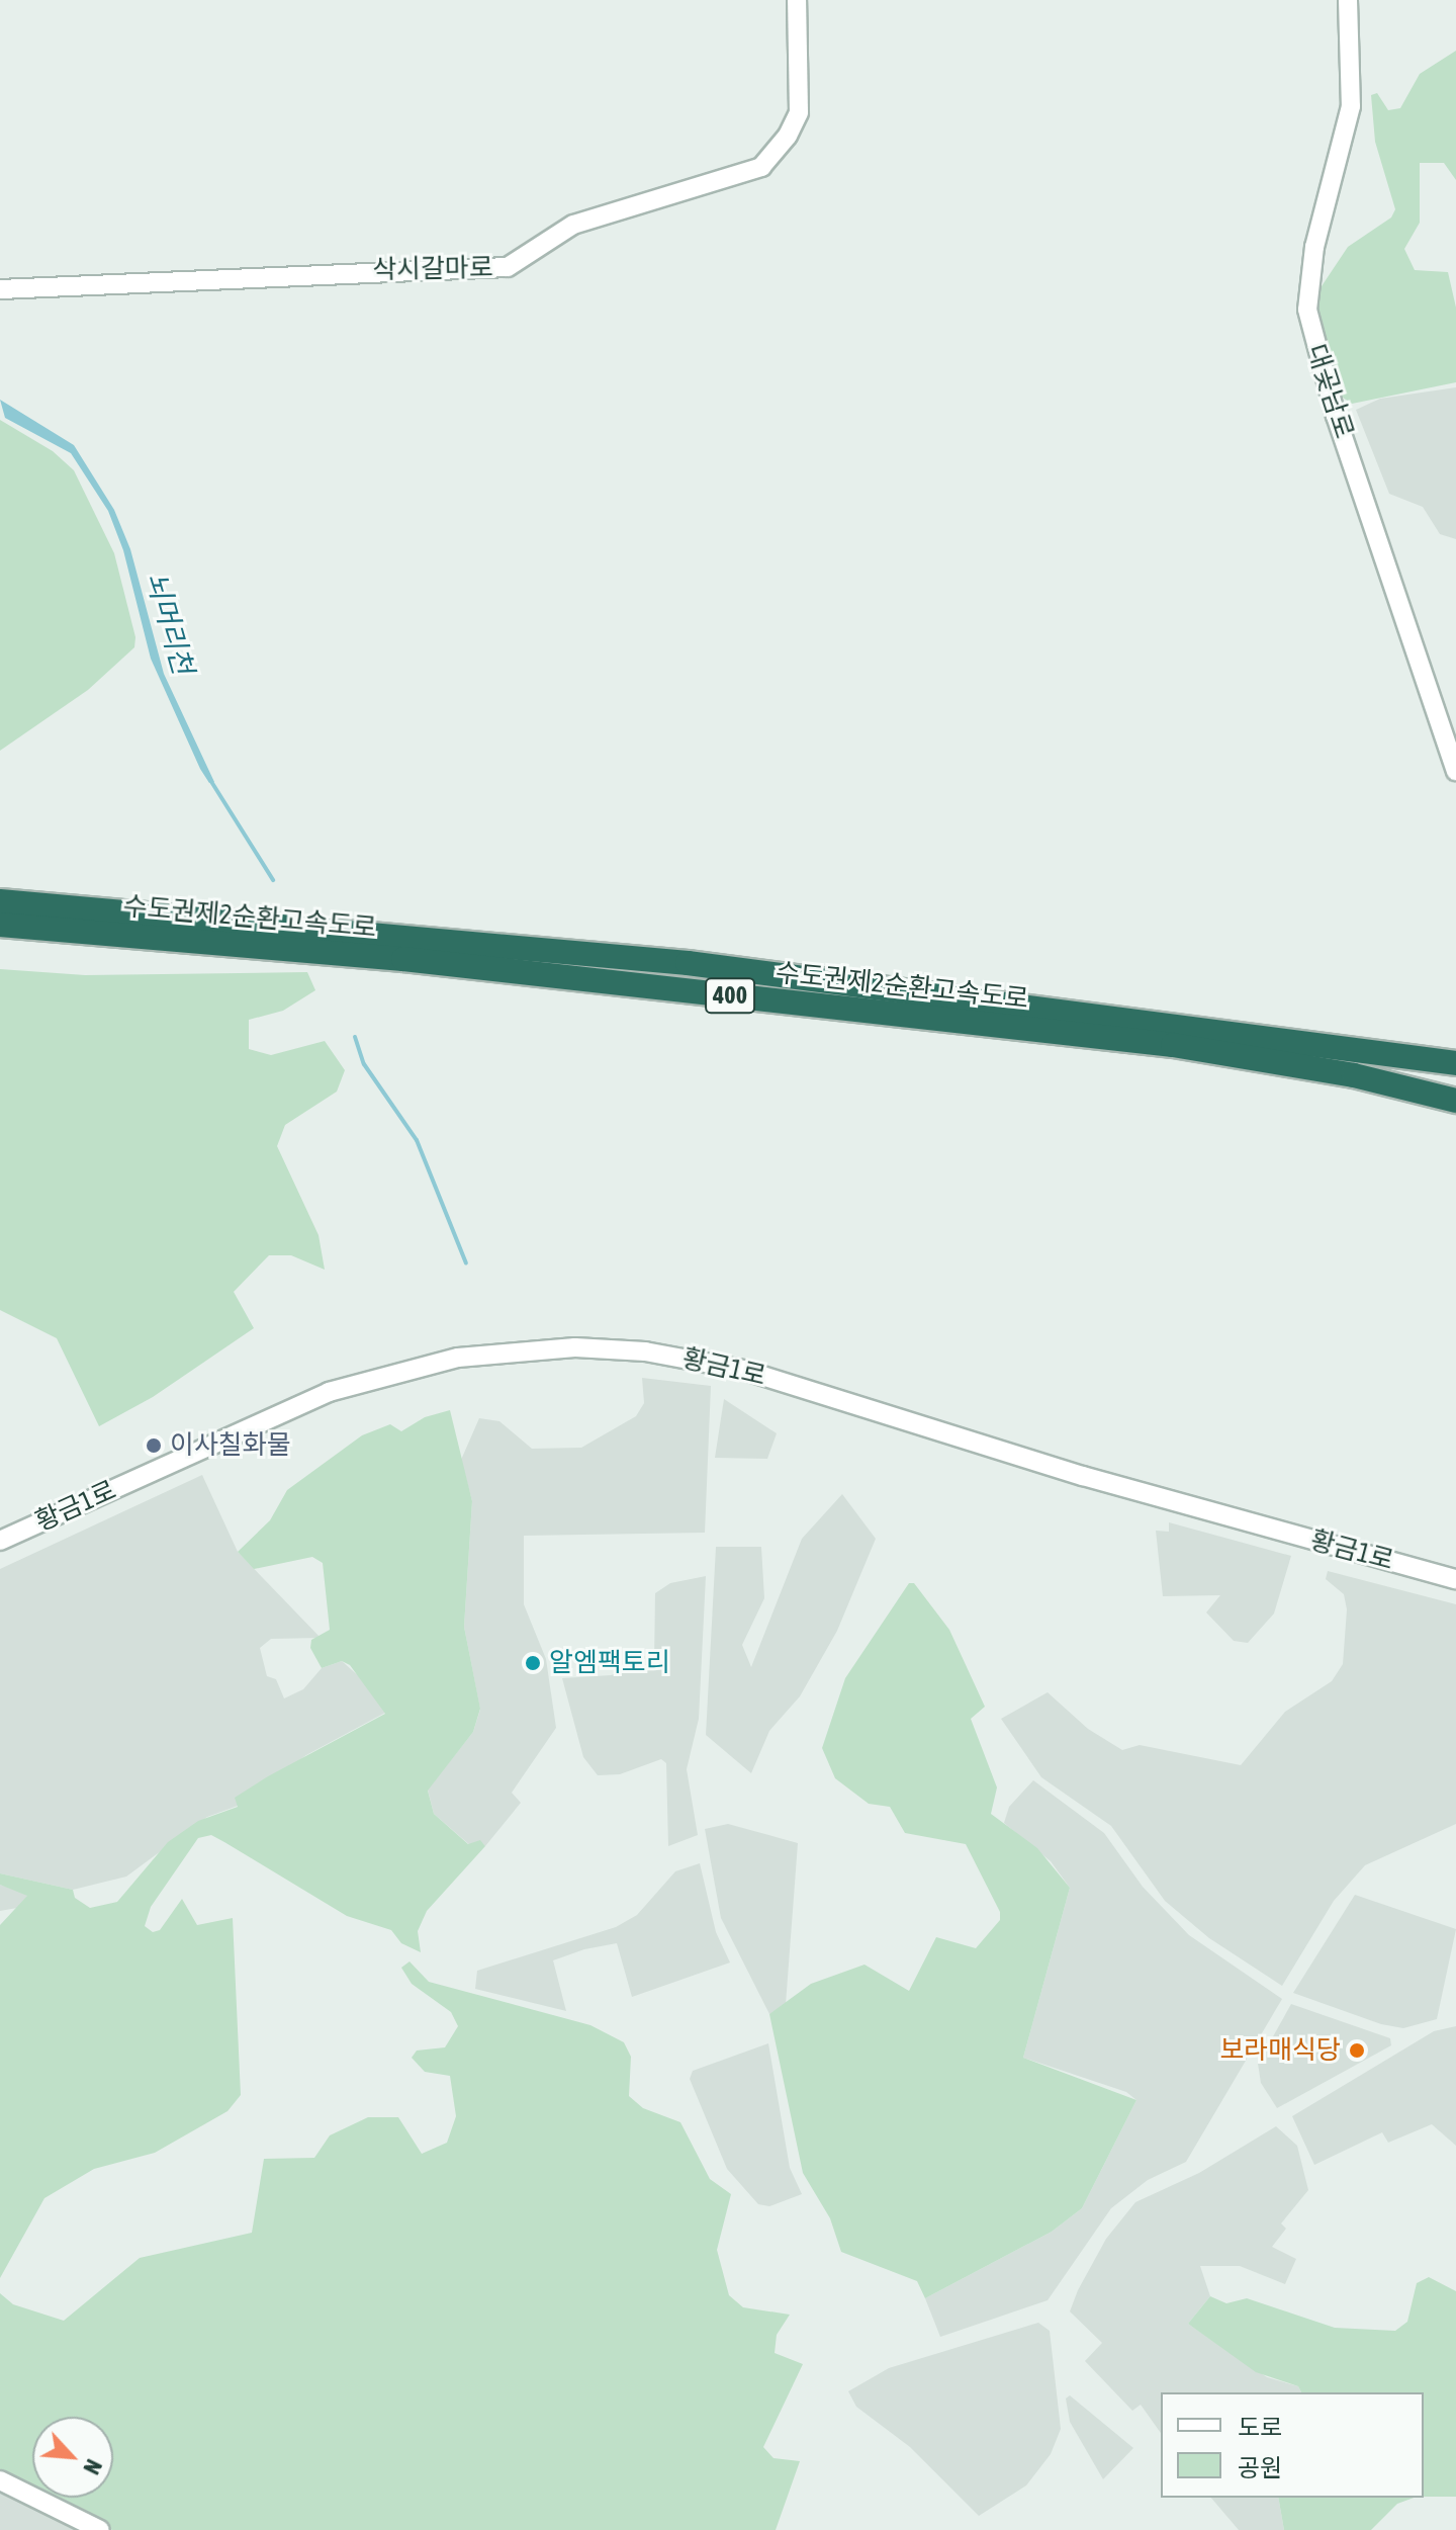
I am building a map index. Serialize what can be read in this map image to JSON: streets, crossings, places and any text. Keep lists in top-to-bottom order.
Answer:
{
  "streets": {
    "highway": ["수도권제2순환고속도로", "400"],
    "street": ["삭시갈마로", "대곶남로", "황금1로"]
  },
  "water": ["뇌머리천"],
  "places": ["이사칠화물", "알엠팩토리", "보라매식당"],
  "legend": ["도로", "공원"],
  "north": "bottom right"
}
